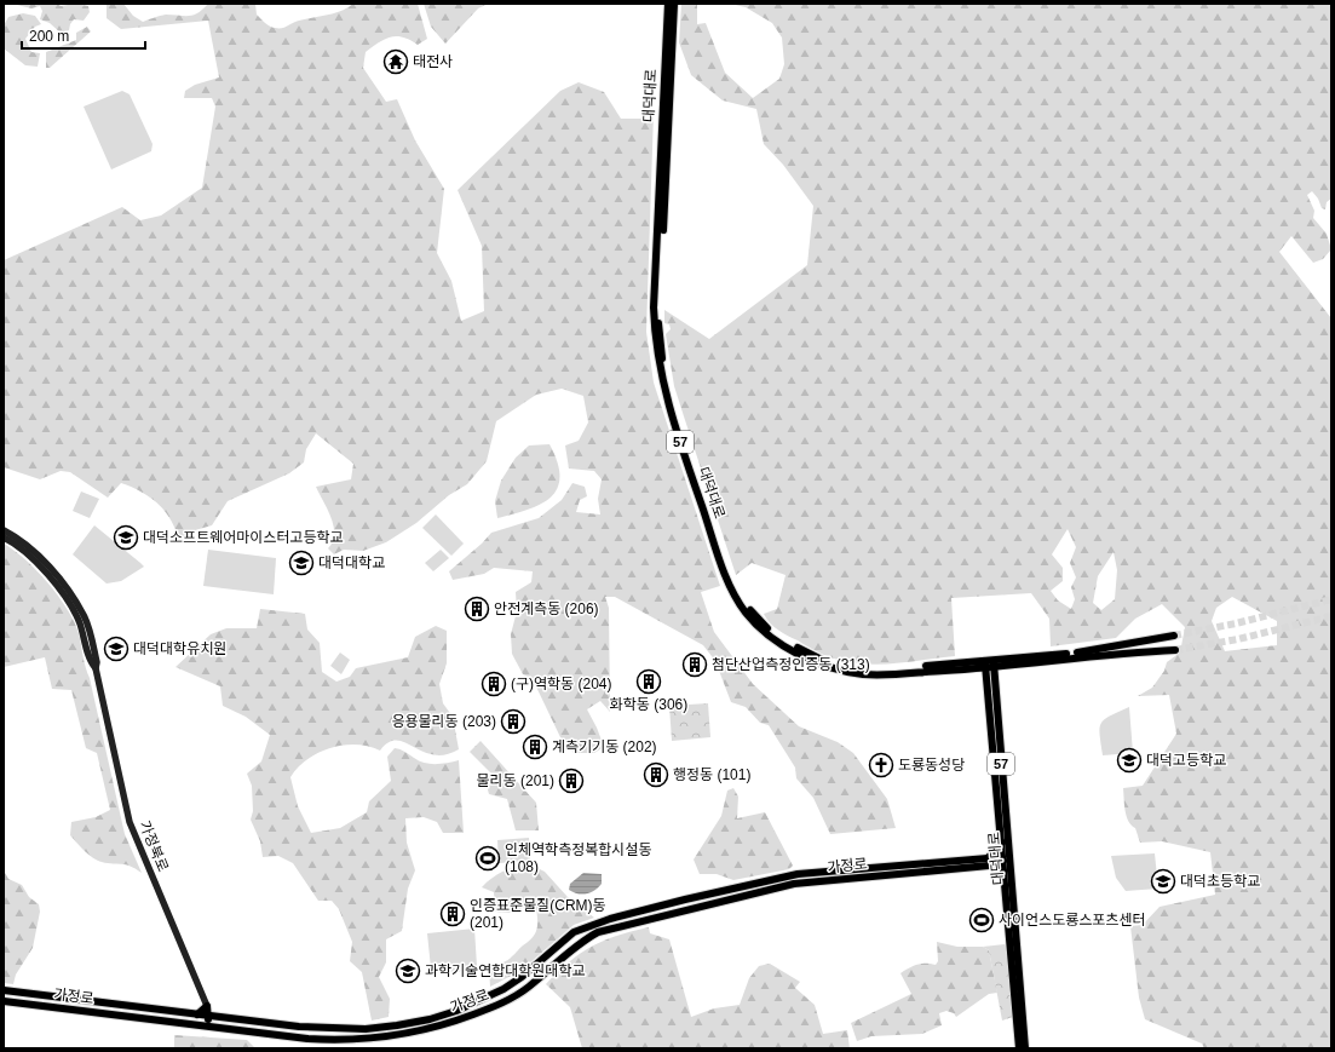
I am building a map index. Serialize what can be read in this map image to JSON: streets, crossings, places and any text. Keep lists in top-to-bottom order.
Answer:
{
  "streets": {
    "main road": [
      "대덕대로",
      "57",
      "가정북로",
      "가정로"
    ]
  },
  "crossings": [
    ["대덕대로", "가정로"],
    ["가정북로", "가정로"]
  ],
  "places": {
    "temple": ["태전사"],
    "school or university": [
      "대덕소프트웨어마이스터고등학교",
      "대덕대학교",
      "대덕대학유치원",
      "대덕고등학교",
      "대덕초등학교",
      "과학기술연합대학원대학교"
    ],
    "building": [
      "안전계측동 (206)",
      "첨단산업측정인증동 (313)",
      "화학동 (306)",
      "(구)역학동 (204)",
      "응용물리동 (203)",
      "계측기기동 (202)",
      "행정동 (101)",
      "물리동 (201)",
      "인증표준물질(CRM)동 (201)"
    ],
    "church": ["도룡동성당"],
    "sports": ["인체역학측정복합시설동 (108)", "사이언스도룡스포츠센터"]
  },
  "scale_bar": "200 m"
}
